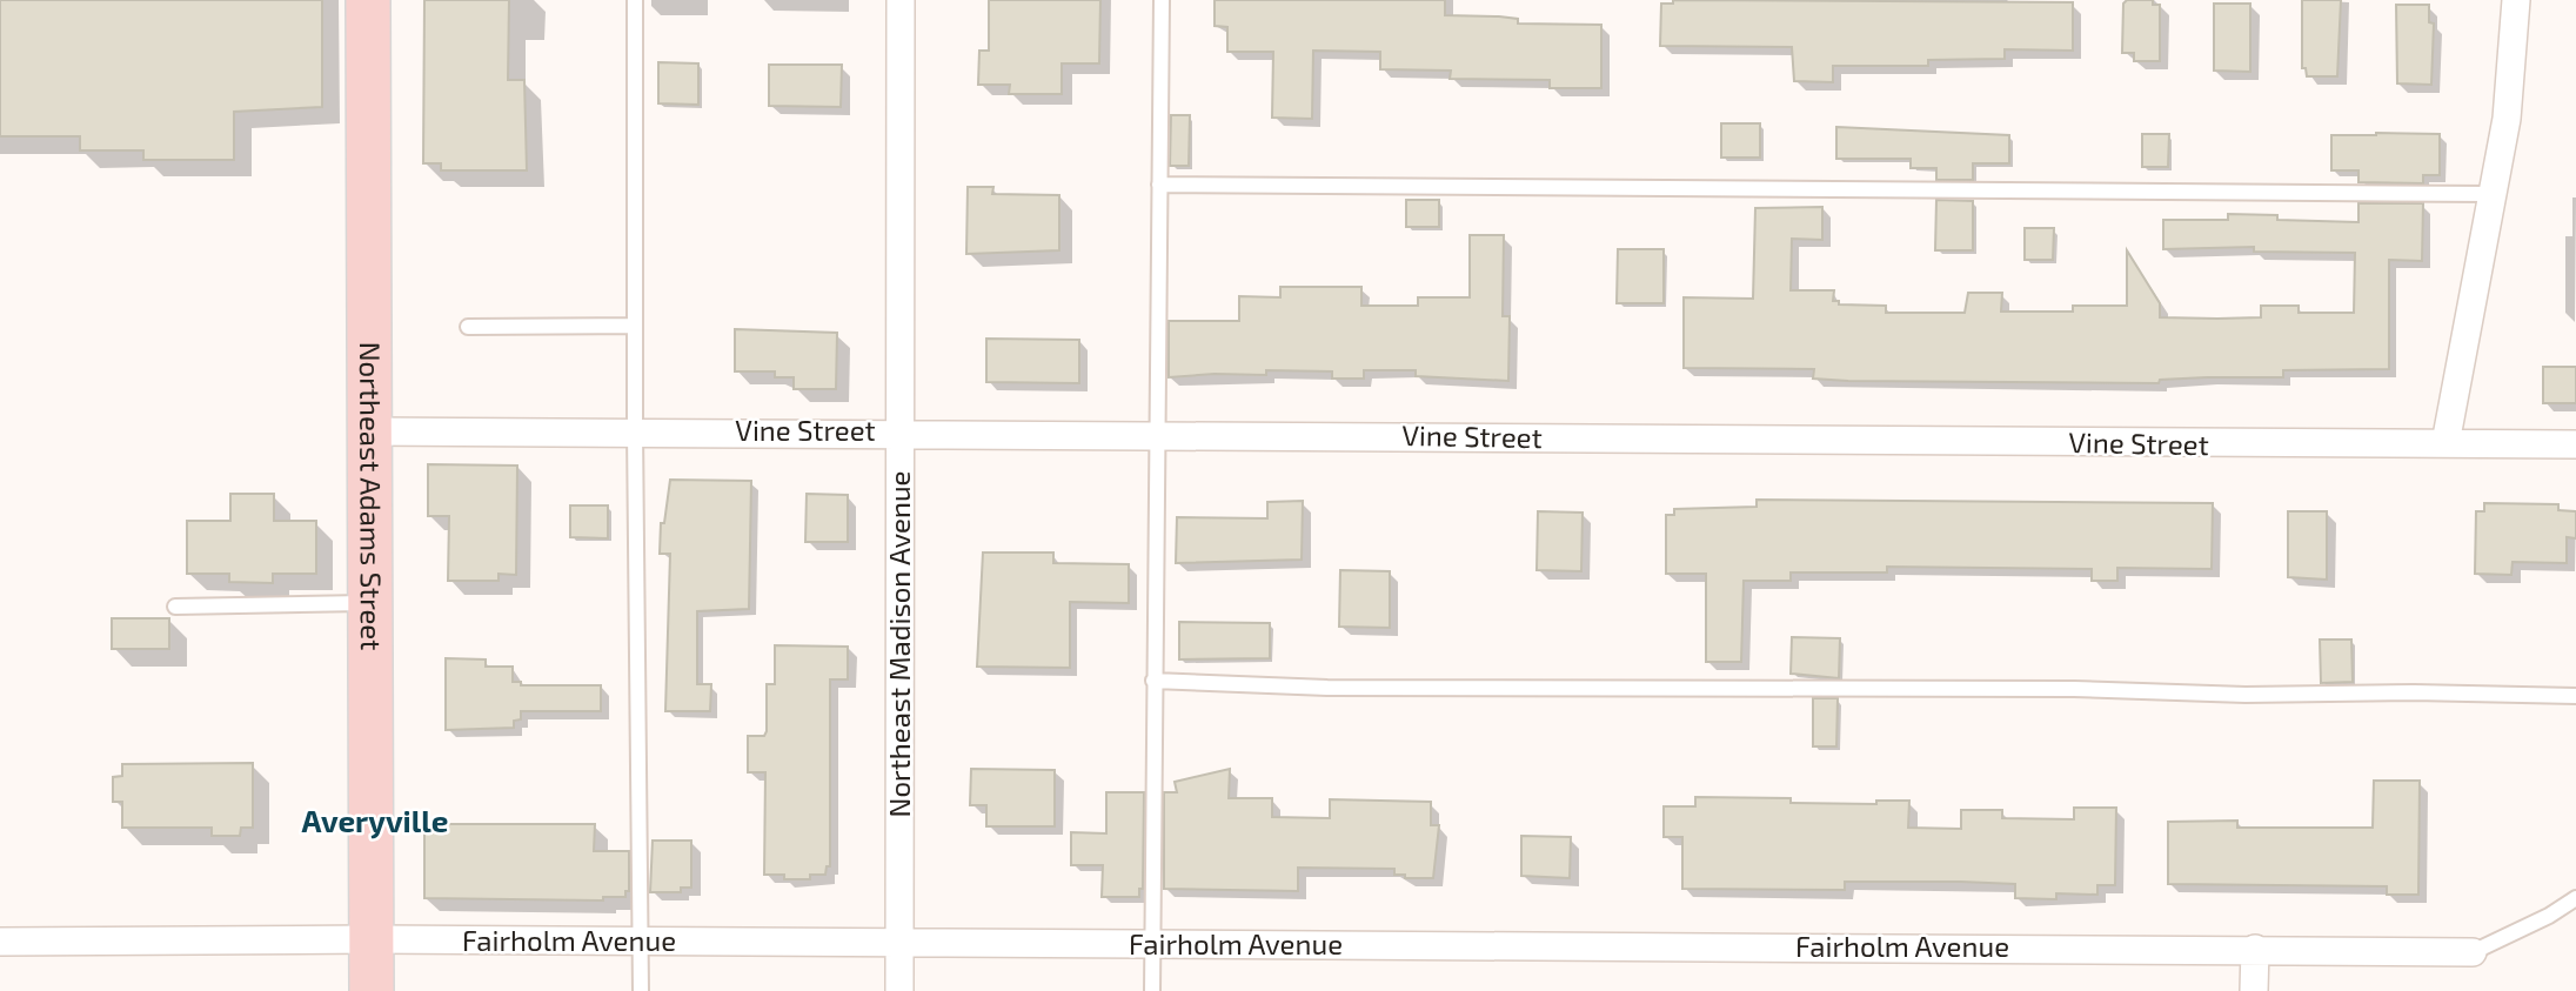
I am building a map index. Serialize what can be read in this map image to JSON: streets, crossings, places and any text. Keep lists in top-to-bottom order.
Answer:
{
  "streets": {
    "main road": ["Northeast Adams Street"],
    "street": ["Vine Street", "Northeast Madison Avenue", "Fairholm Avenue"]
  },
  "crossings": [
    ["Vine Street", "Northeast Adams Street"],
    ["Vine Street", "Northeast Madison Avenue"],
    ["Northeast Adams Street", "Fairholm Avenue"],
    ["Northeast Madison Avenue", "Fairholm Avenue"]
  ],
  "districts": ["Averyville"]
}
